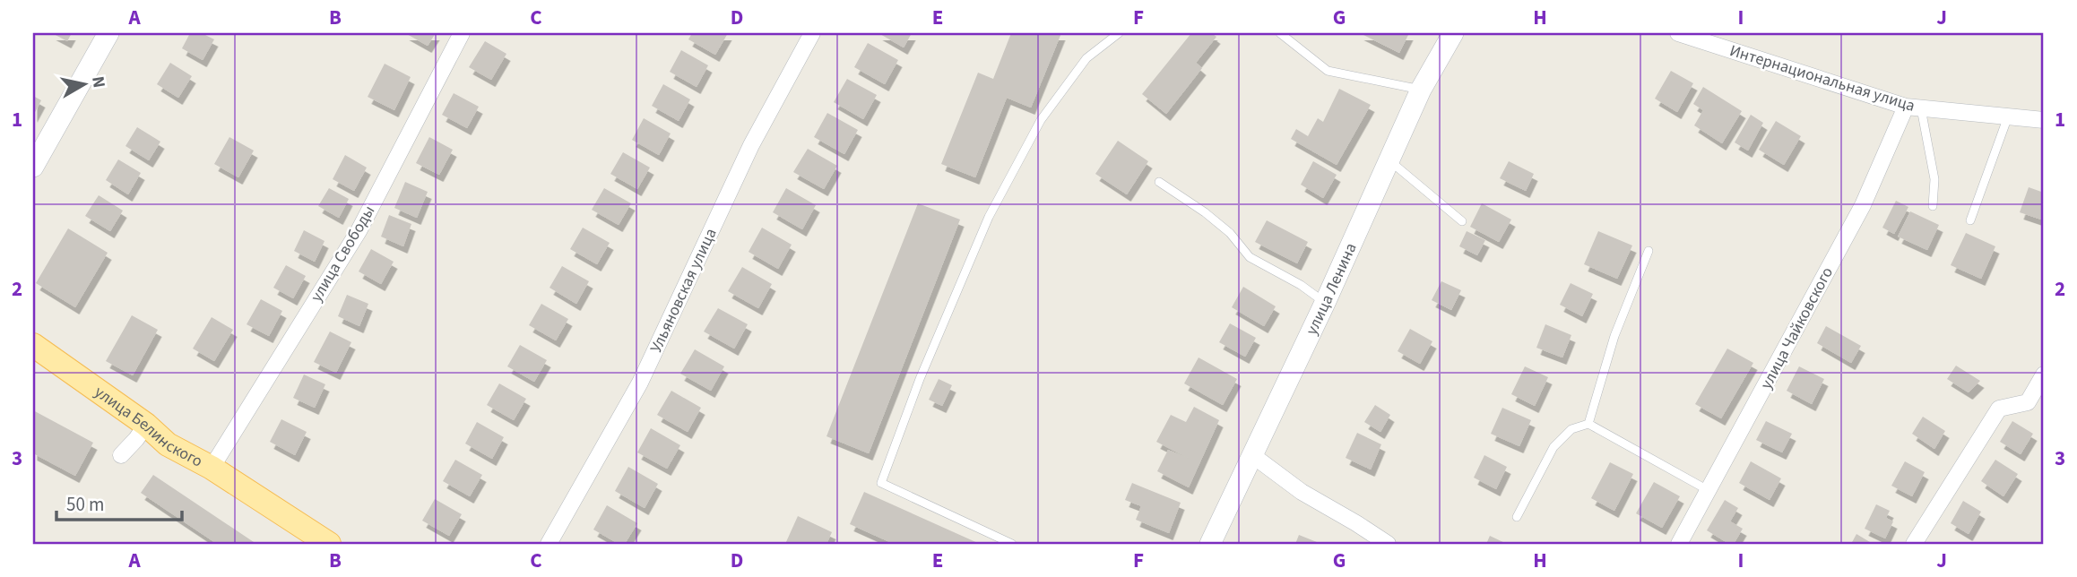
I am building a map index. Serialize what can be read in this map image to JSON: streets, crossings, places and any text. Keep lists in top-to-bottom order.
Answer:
{
  "streets": {
    "main road": ["улица Ленина", "улица Белинского"],
    "street": [
      "Интернациональная улица",
      "улица Свободы",
      "Ульяновская улица",
      "улица Чайковского"
    ]
  },
  "crossings": [
    ["Интернациональная улица", "улица Чайковского"],
    ["улица Свободы", "улица Белинского"]
  ],
  "scale_bar": "50 m",
  "north": "right",
  "grid": {
    "columns": [
      "A",
      "B",
      "C",
      "D",
      "E",
      "F",
      "G",
      "H",
      "I",
      "J"
    ],
    "rows": ["1", "2", "3"]
  }
}
